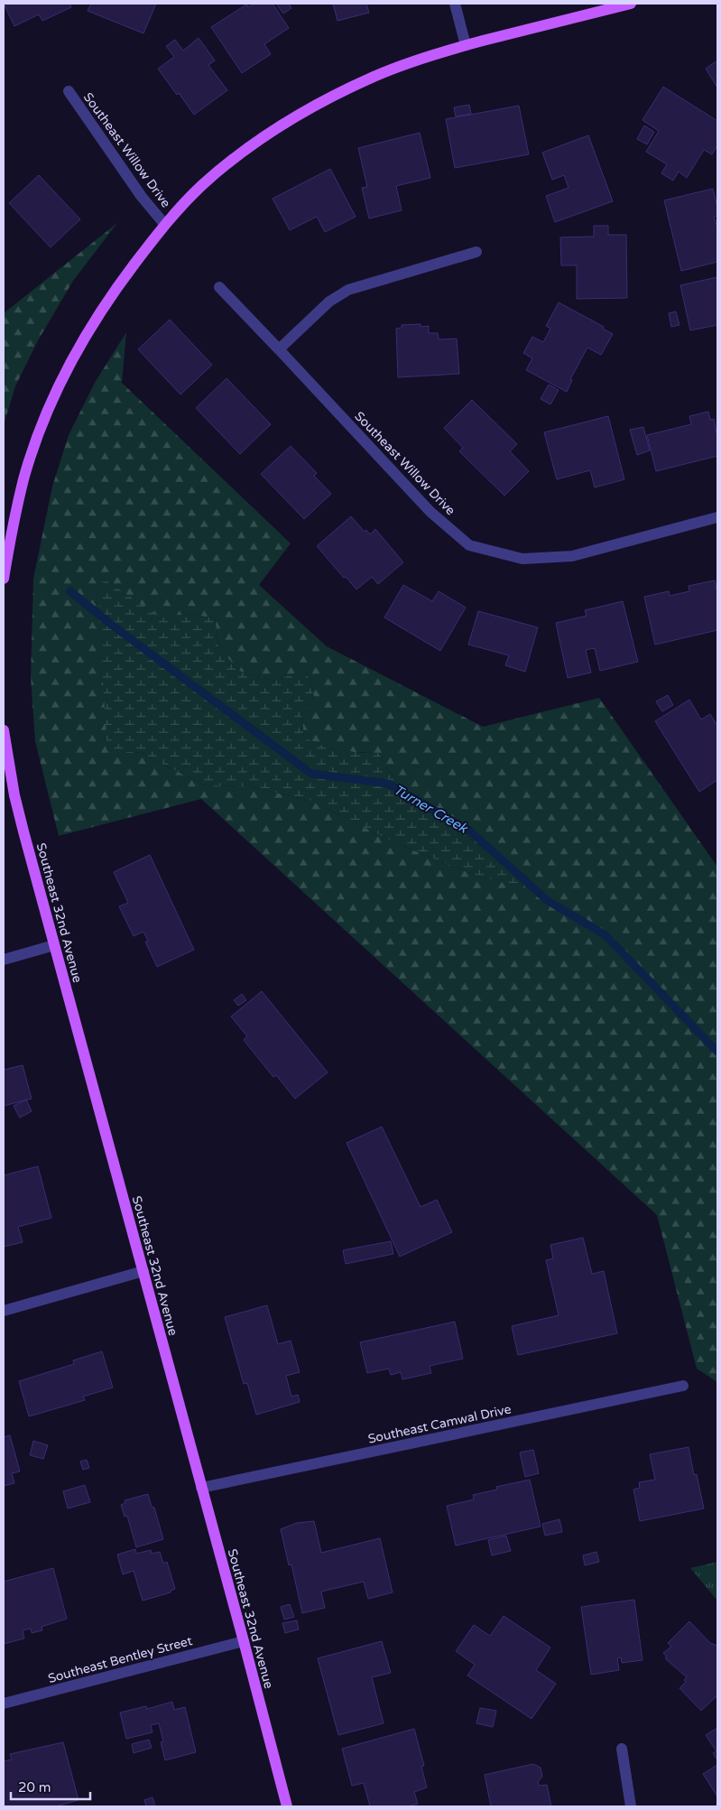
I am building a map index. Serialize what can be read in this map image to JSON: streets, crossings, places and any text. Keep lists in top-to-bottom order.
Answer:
{
  "streets": {
    "main road": ["Southeast 32nd Avenue"],
    "street": ["Southeast Willow Drive", "Southeast Camwal Drive", "Southeast Bentley Street"]
  },
  "crossings": [
    ["Southeast 32nd Avenue", "Southeast Camwal Drive"],
    ["Southeast 32nd Avenue", "Southeast Bentley Street"]
  ],
  "water": ["Turner Creek"],
  "scale_bar": "20 m"
}
